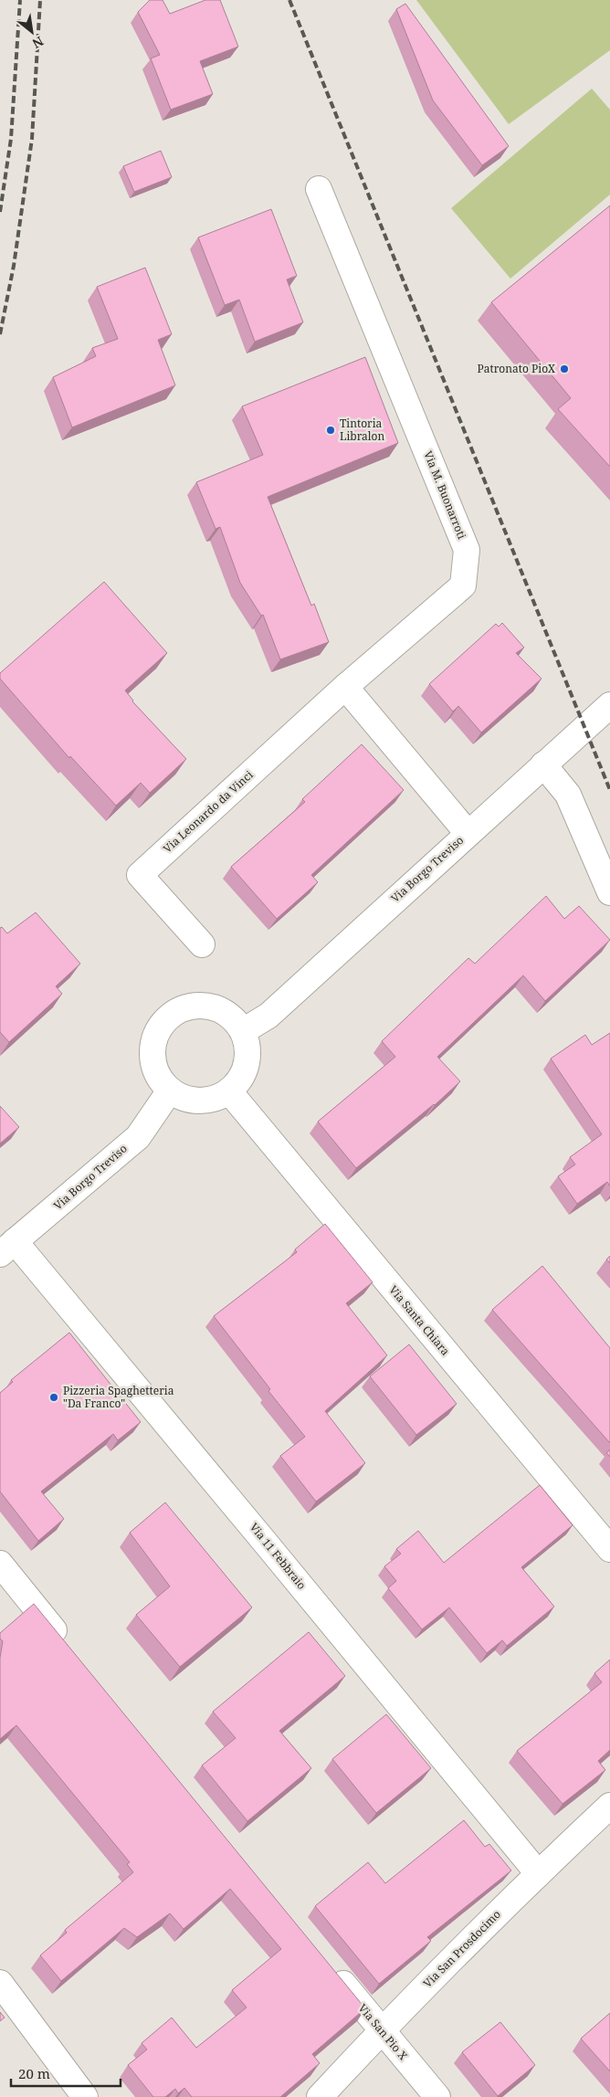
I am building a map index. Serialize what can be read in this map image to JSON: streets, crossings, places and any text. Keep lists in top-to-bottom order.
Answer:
{
  "streets": {
    "street": [
      "Via M. Buonarroti",
      "Via Leonardo da Vinci",
      "Via Borgo Treviso",
      "Via Santa Chiara",
      "Via 11 Febbraio",
      "Via San Prosdocimo",
      "Via San Pio X"
    ]
  },
  "crossings": [
    ["Via M. Buonarroti", "Via Leonardo da Vinci"],
    ["Via Borgo Treviso", "Via Santa Chiara"],
    ["Via Borgo Treviso", "Via 11 Febbraio"],
    ["Via 11 Febbraio", "Via San Prosdocimo"],
    ["Via San Prosdocimo", "Via San Pio X"]
  ],
  "places": ["Patronato PioX", "Tintoria Libralon", "Pizzeria Spaghetteria \"Da Franco\""],
  "scale_bar": "20 m",
  "north": "bottom right"
}
